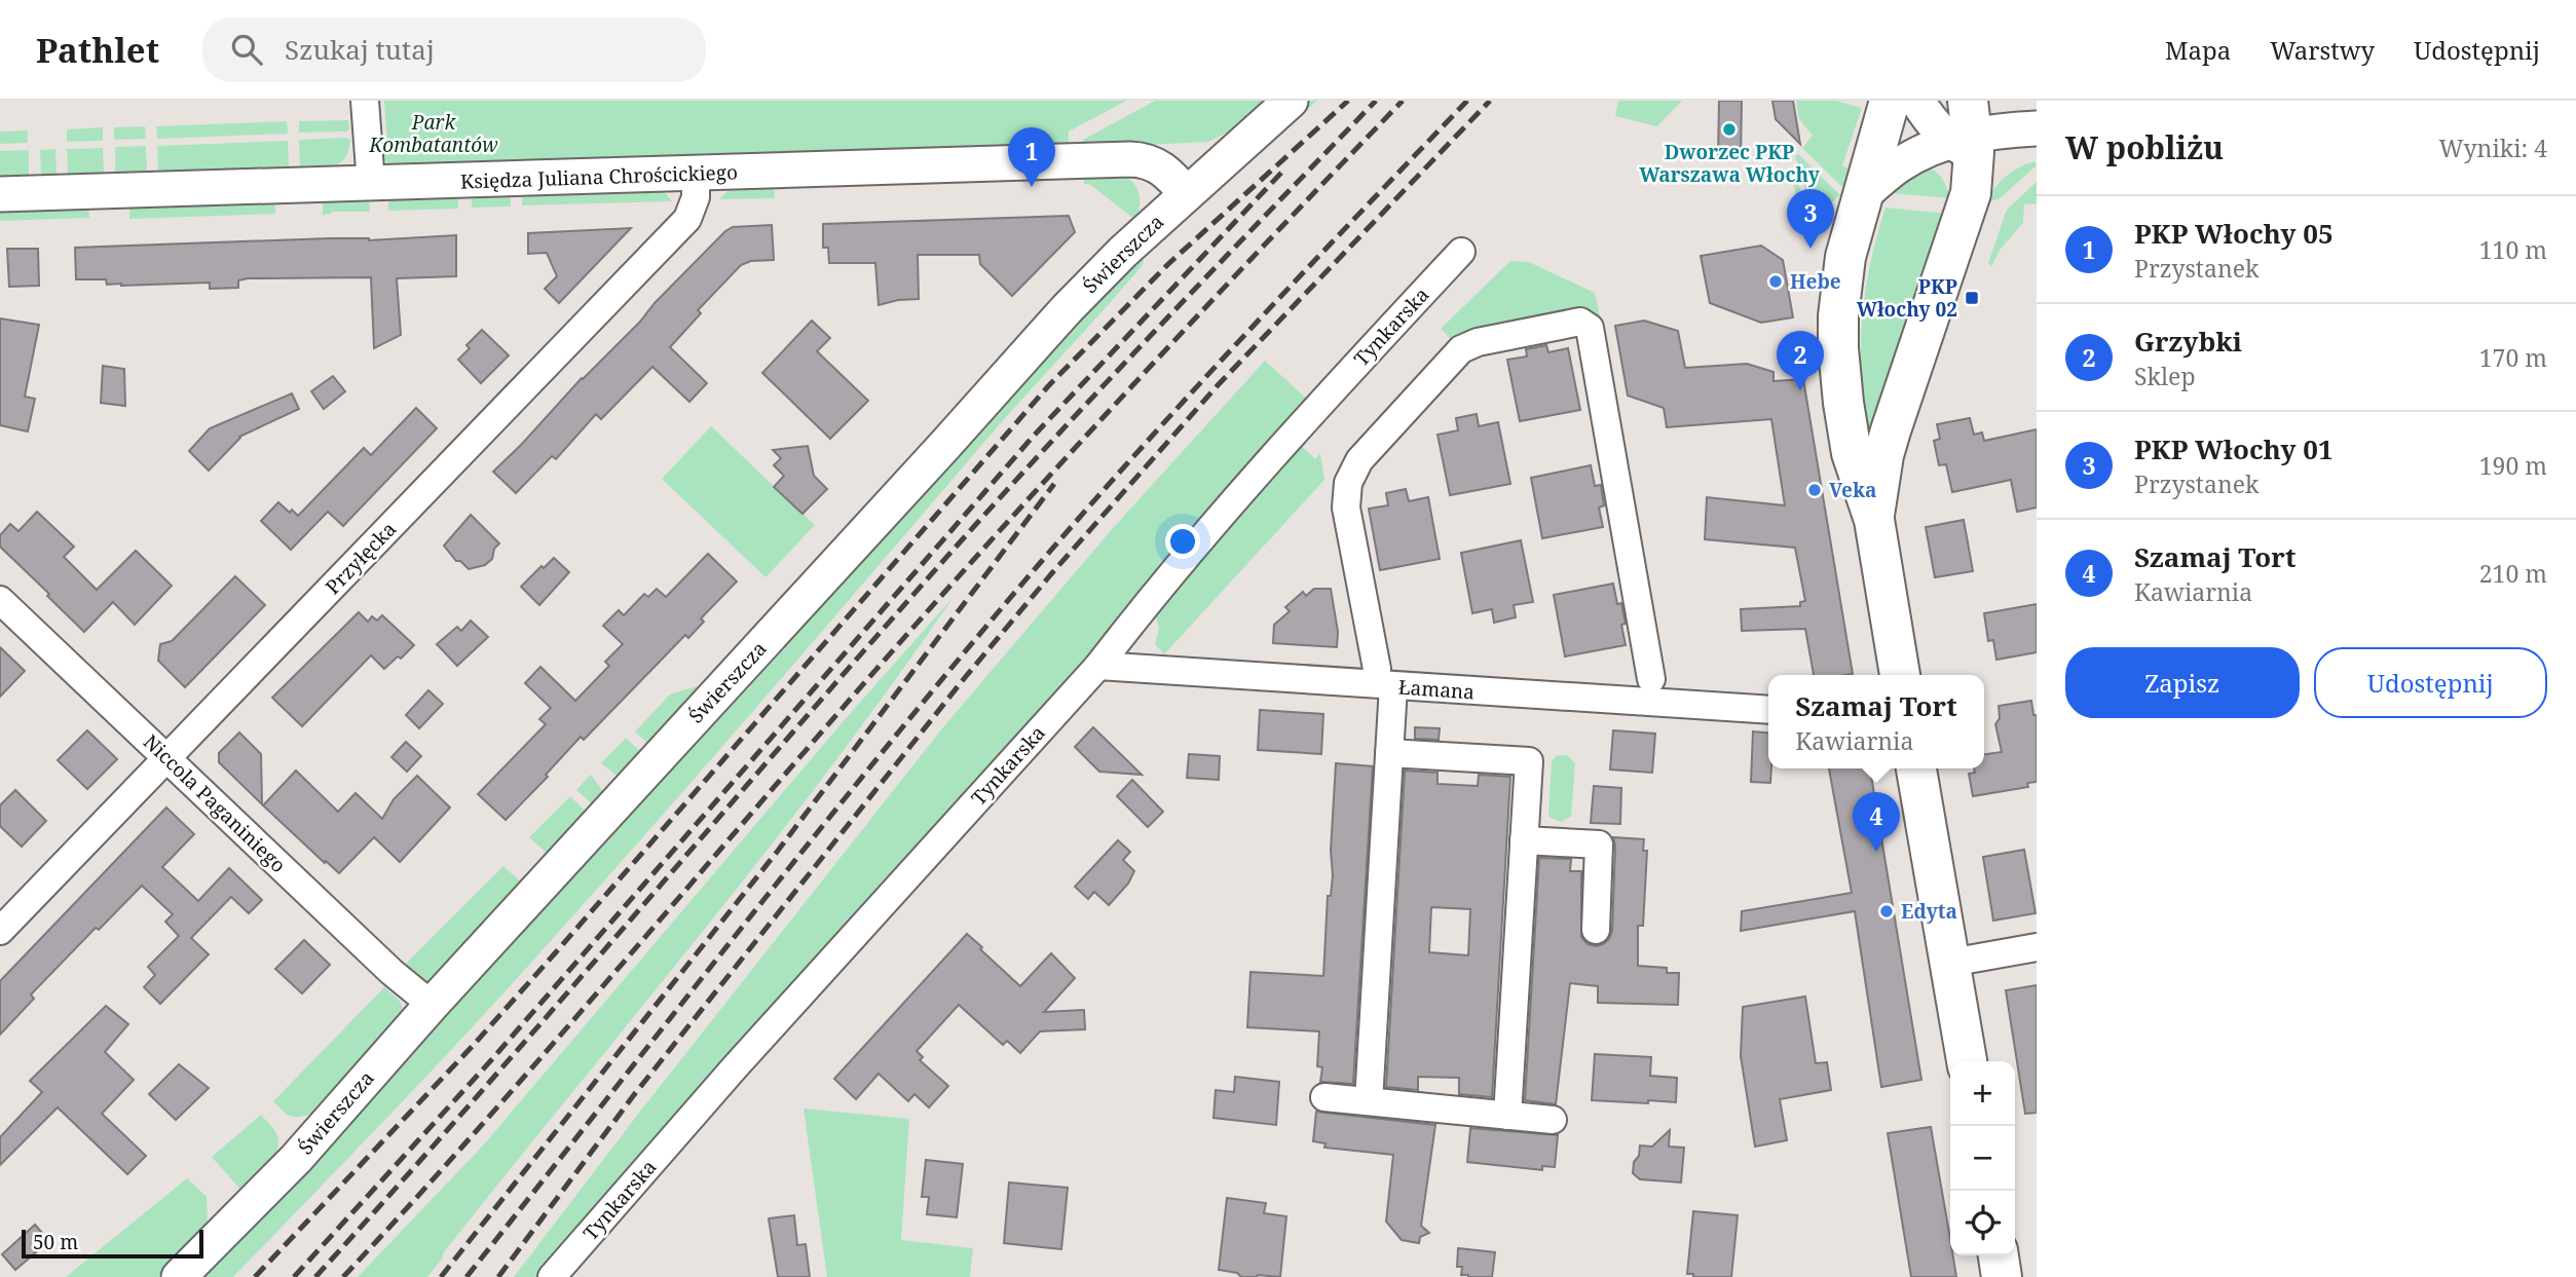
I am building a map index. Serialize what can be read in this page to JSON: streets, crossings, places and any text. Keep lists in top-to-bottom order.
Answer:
{
  "streets": {
    "street": [
      "Księdza Juliana Chrościckiego",
      "Świerszcza",
      "Tynkarska",
      "Przyłęcka",
      "Łamana",
      "Niccola Paganiniego"
    ]
  },
  "crossings": [
    ["Księdza Juliana Chrościckiego", "Świerszcza"],
    ["Księdza Juliana Chrościckiego", "Przyłęcka"],
    ["Świerszcza", "Niccola Paganiniego"],
    ["Tynkarska", "Łamana"],
    ["Przyłęcka", "Niccola Paganiniego"]
  ],
  "parks": ["Park Kombatantów"],
  "places": {
    "other": [
      "Dworzec PKP Warszawa Włochy",
      "Hebe",
      "Veka",
      "Edyta"
    ],
    "transit": ["PKP Włochy 02"]
  },
  "scale_bar": "50 m",
  "page": {
    "header": "Pathlet",
    "search": "Szukaj tutaj",
    "nav": ["Mapa", "Warstwy", "Udostępnij"],
    "heading": ["W pobliżu", "Wyniki: 4"],
    "pins": [
      "1",
      "3",
      "2",
      "4"
    ],
    "list": [
      {
        "mark": "1",
        "name": "PKP Włochy 05",
        "note": "Przystanek",
        "value": "110 m"
      },
      {
        "mark": "2",
        "name": "Grzybki",
        "note": "Sklep",
        "value": "170 m"
      },
      {
        "mark": "3",
        "name": "PKP Włochy 01",
        "note": "Przystanek",
        "value": "190 m"
      },
      {
        "mark": "4",
        "name": "Szamaj Tort",
        "note": "Kawiarnia",
        "value": "210 m"
      }
    ],
    "buttons": ["Zapisz", "Udostępnij"],
    "popup": ["Szamaj Tort", "Kawiarnia"],
    "map_buttons": ["+", "−"],
    "scale": "50 m"
  }
}
